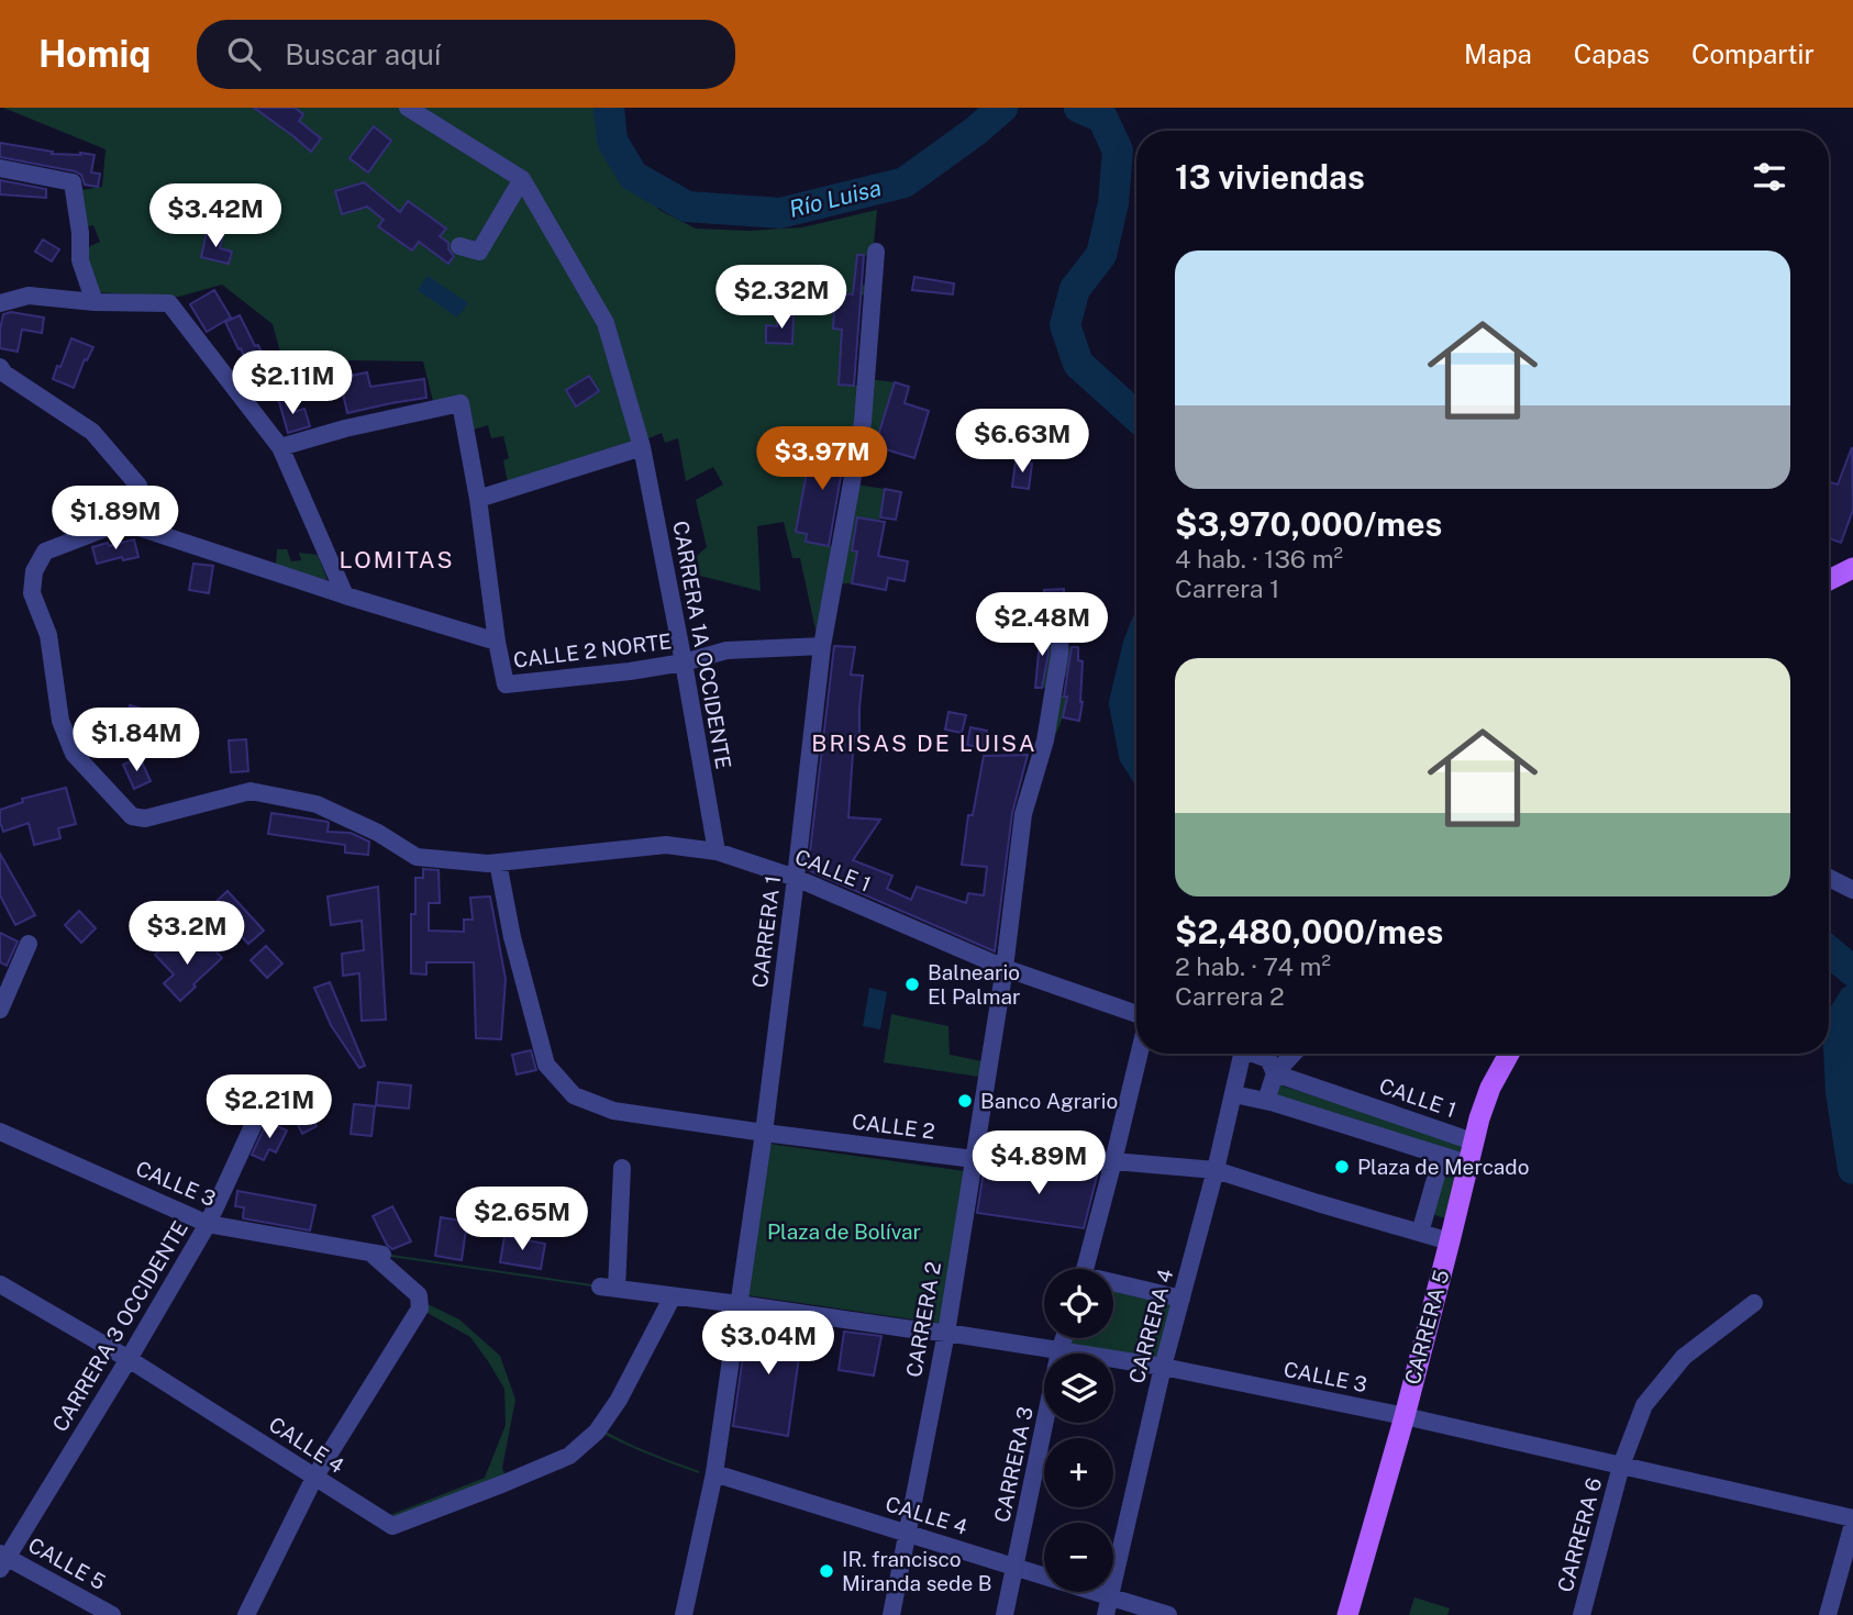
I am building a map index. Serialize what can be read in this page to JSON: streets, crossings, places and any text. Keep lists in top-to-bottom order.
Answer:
{
  "streets": {
    "main road": ["CARRERA 5"],
    "street": [
      "CARRERA 1A OCCIDENTE",
      "CALLE 2 NORTE",
      "CALLE 1",
      "CARRERA 1",
      "CALLE 2",
      "CALLE 3",
      "CARRERA 2",
      "CARRERA 3 OCCIDENTE",
      "CARRERA 4",
      "CALLE 4",
      "CARRERA 3",
      "CARRERA 6",
      "CALLE 5"
    ]
  },
  "crossings": [
    ["CARRERA 1A OCCIDENTE", "CALLE 2 NORTE"],
    ["CARRERA 1A OCCIDENTE", "CALLE 1"],
    ["CALLE 2 NORTE", "CARRERA 1"],
    ["CALLE 1", "CARRERA 1"],
    ["CALLE 1", "CALLE 2"],
    ["CALLE 1", "CARRERA 2"],
    ["CALLE 1", "CARRERA 5"],
    ["CARRERA 1", "CALLE 2"],
    ["CARRERA 1", "CALLE 3"],
    ["CARRERA 1", "CALLE 4"],
    ["CALLE 2", "CARRERA 2"],
    ["CALLE 2", "CARRERA 4"],
    ["CALLE 2", "CARRERA 5"],
    ["CALLE 3", "CARRERA 2"],
    ["CALLE 3", "CARRERA 3 OCCIDENTE"],
    ["CALLE 3", "CARRERA 4"],
    ["CALLE 3", "CARRERA 5"],
    ["CALLE 3", "CALLE 4"],
    ["CALLE 3", "CARRERA 3"],
    ["CALLE 3", "CARRERA 6"],
    ["CARRERA 2", "CALLE 4"],
    ["CARRERA 3 OCCIDENTE", "CALLE 4"],
    ["CARRERA 3 OCCIDENTE", "CALLE 5"],
    ["CARRERA 4", "CALLE 4"],
    ["CALLE 4", "CARRERA 3"]
  ],
  "districts": ["LOMITAS", "BRISAS DE LUISA"],
  "water": ["Río Luisa"],
  "parks": ["Plaza de Bolívar"],
  "places": [
    "Balneario El Palmar",
    "Banco Agrario",
    "Plaza de Mercado",
    "IR. francisco Miranda sede B"
  ],
  "page": {
    "header": "Homiq",
    "search": "Buscar aquí",
    "nav": ["Mapa", "Capas", "Compartir"],
    "heading": "13 viviendas",
    "price": [
      "$3.42M",
      "$2.32M",
      "$2.11M",
      "$6.63M",
      "$3.97M",
      "$1.89M",
      "$2.48M",
      "$1.84M",
      "$3.2M",
      "$2.21M",
      "$4.89M",
      "$2.65M",
      "$3.04M"
    ],
    "list": [
      {
        "name": "$3,970,000/mes",
        "note": "4 hab. · 136 m² · Carrera 1"
      },
      {
        "name": "$2,480,000/mes",
        "note": "2 hab. · 74 m² · Carrera 2"
      }
    ],
    "map_buttons": ["+", "−"]
  }
}
